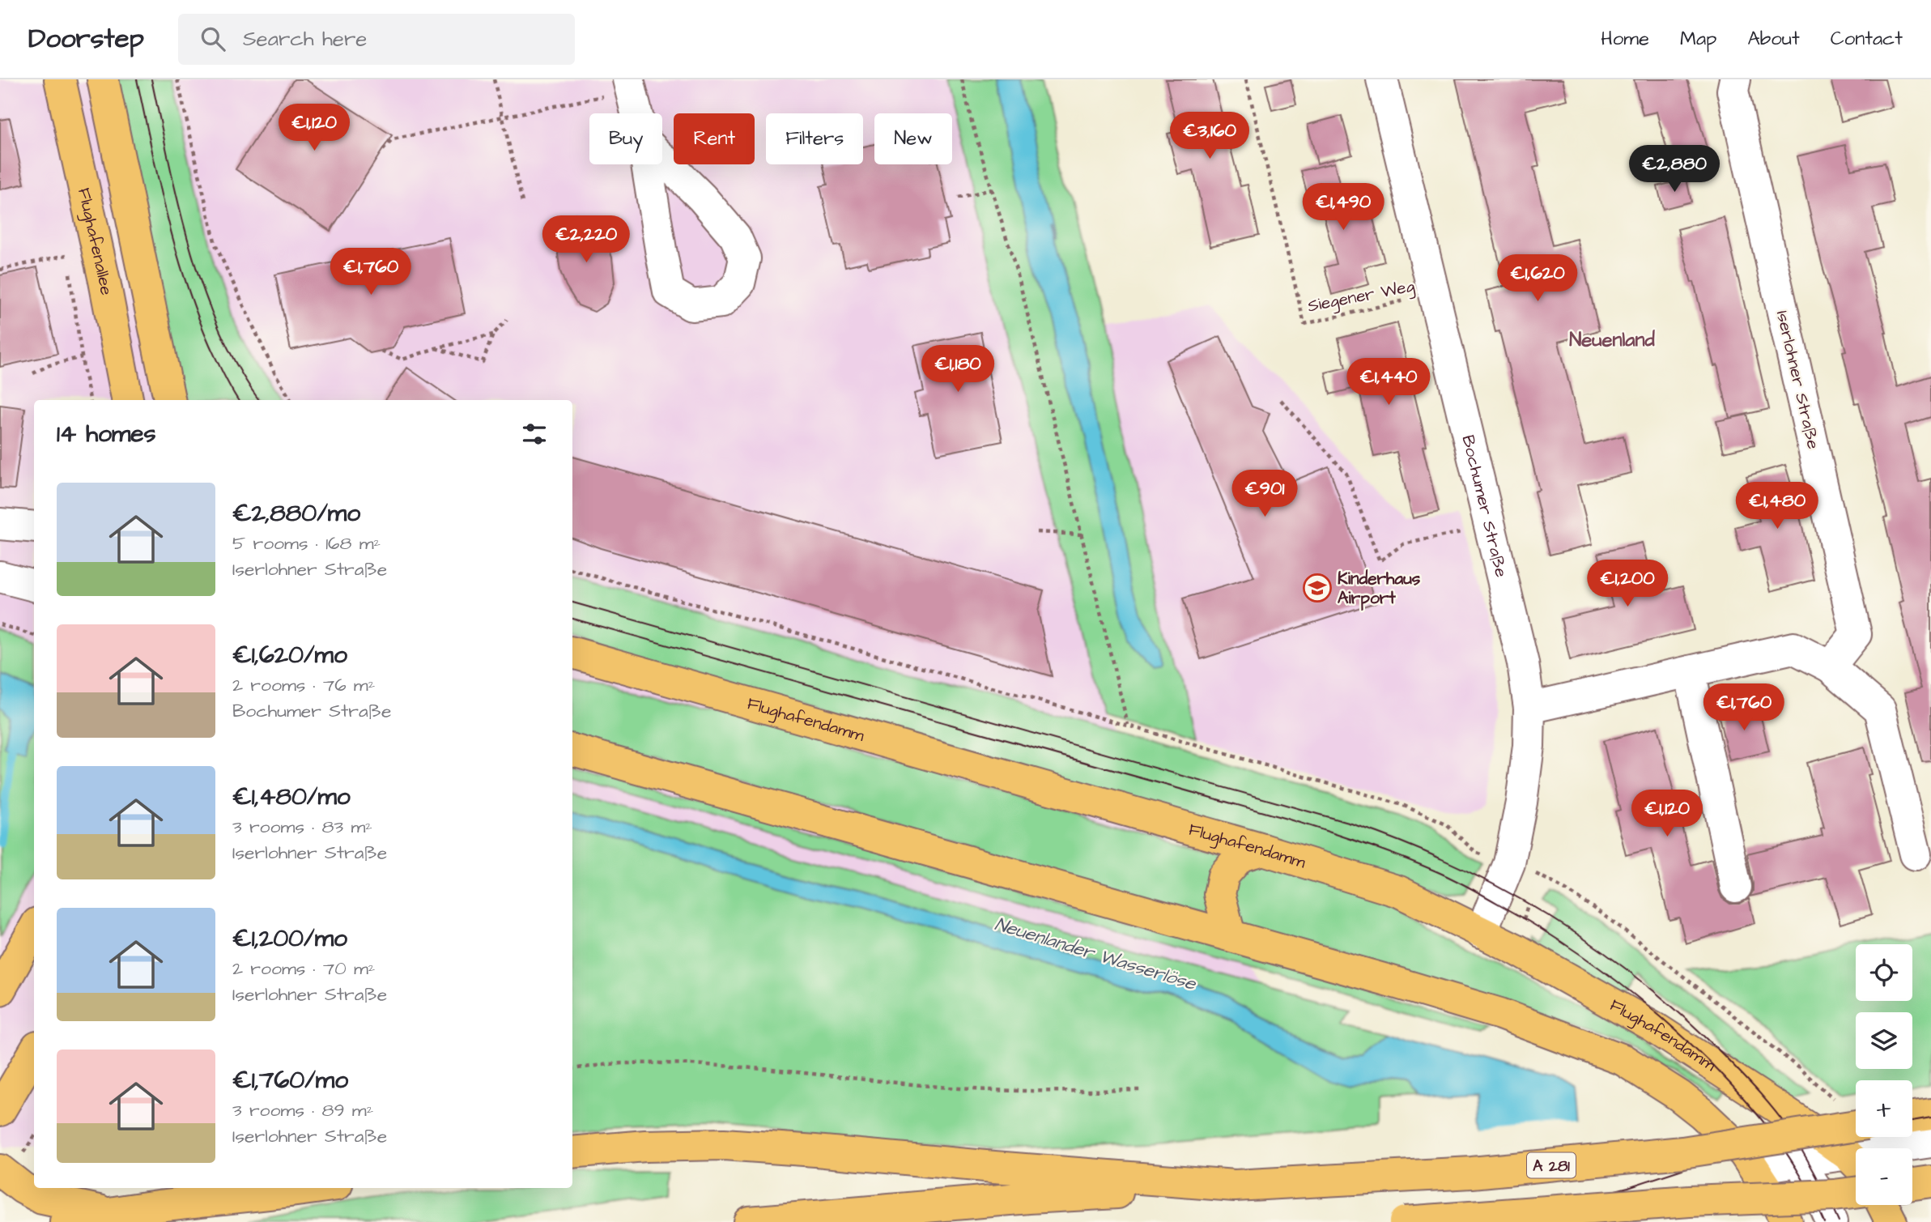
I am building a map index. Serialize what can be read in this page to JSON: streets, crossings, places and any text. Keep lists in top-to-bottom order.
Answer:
{
  "streets": {
    "main road": ["Flughafenallee", "Flughafendamm", "A 281"],
    "street": ["Iserlohner Straße", "Bochumer Straße"],
    "path": ["Siegener Weg"]
  },
  "crossings": [
    ["Siegener Weg", "Bochumer Straße"],
    ["Bochumer Straße", "Flughafendamm"]
  ],
  "districts": ["Neuenland"],
  "water": ["Neuenlander Wasserlöse"],
  "places": {
    "school or university": ["Kinderhaus Airport"]
  },
  "page": {
    "header": "Doorstep",
    "search": "Search here",
    "nav": [
      "Home",
      "Map",
      "About",
      "Contact"
    ],
    "price": [
      "€1,120",
      "€3,160",
      "€2,880",
      "€1,490",
      "€2,220",
      "€1,760",
      "€1,620",
      "€1,180",
      "€1,440",
      "€901",
      "€1,480",
      "€1,200",
      "€1,760",
      "€1,120"
    ],
    "chip": [
      "Buy",
      "Rent",
      "Filters",
      "New"
    ],
    "heading": "14 homes",
    "list": [
      {
        "name": "€2,880/mo",
        "note": "5 rooms · 168 m² · Iserlohner Straße"
      },
      {
        "name": "€1,620/mo",
        "note": "2 rooms · 76 m² · Bochumer Straße"
      },
      {
        "name": "€1,480/mo",
        "note": "3 rooms · 83 m² · Iserlohner Straße"
      },
      {
        "name": "€1,200/mo",
        "note": "2 rooms · 70 m² · Iserlohner Straße"
      },
      {
        "name": "€1,760/mo",
        "note": "3 rooms · 89 m² · Iserlohner Straße"
      }
    ],
    "map_buttons": ["+", "−"]
  }
}
